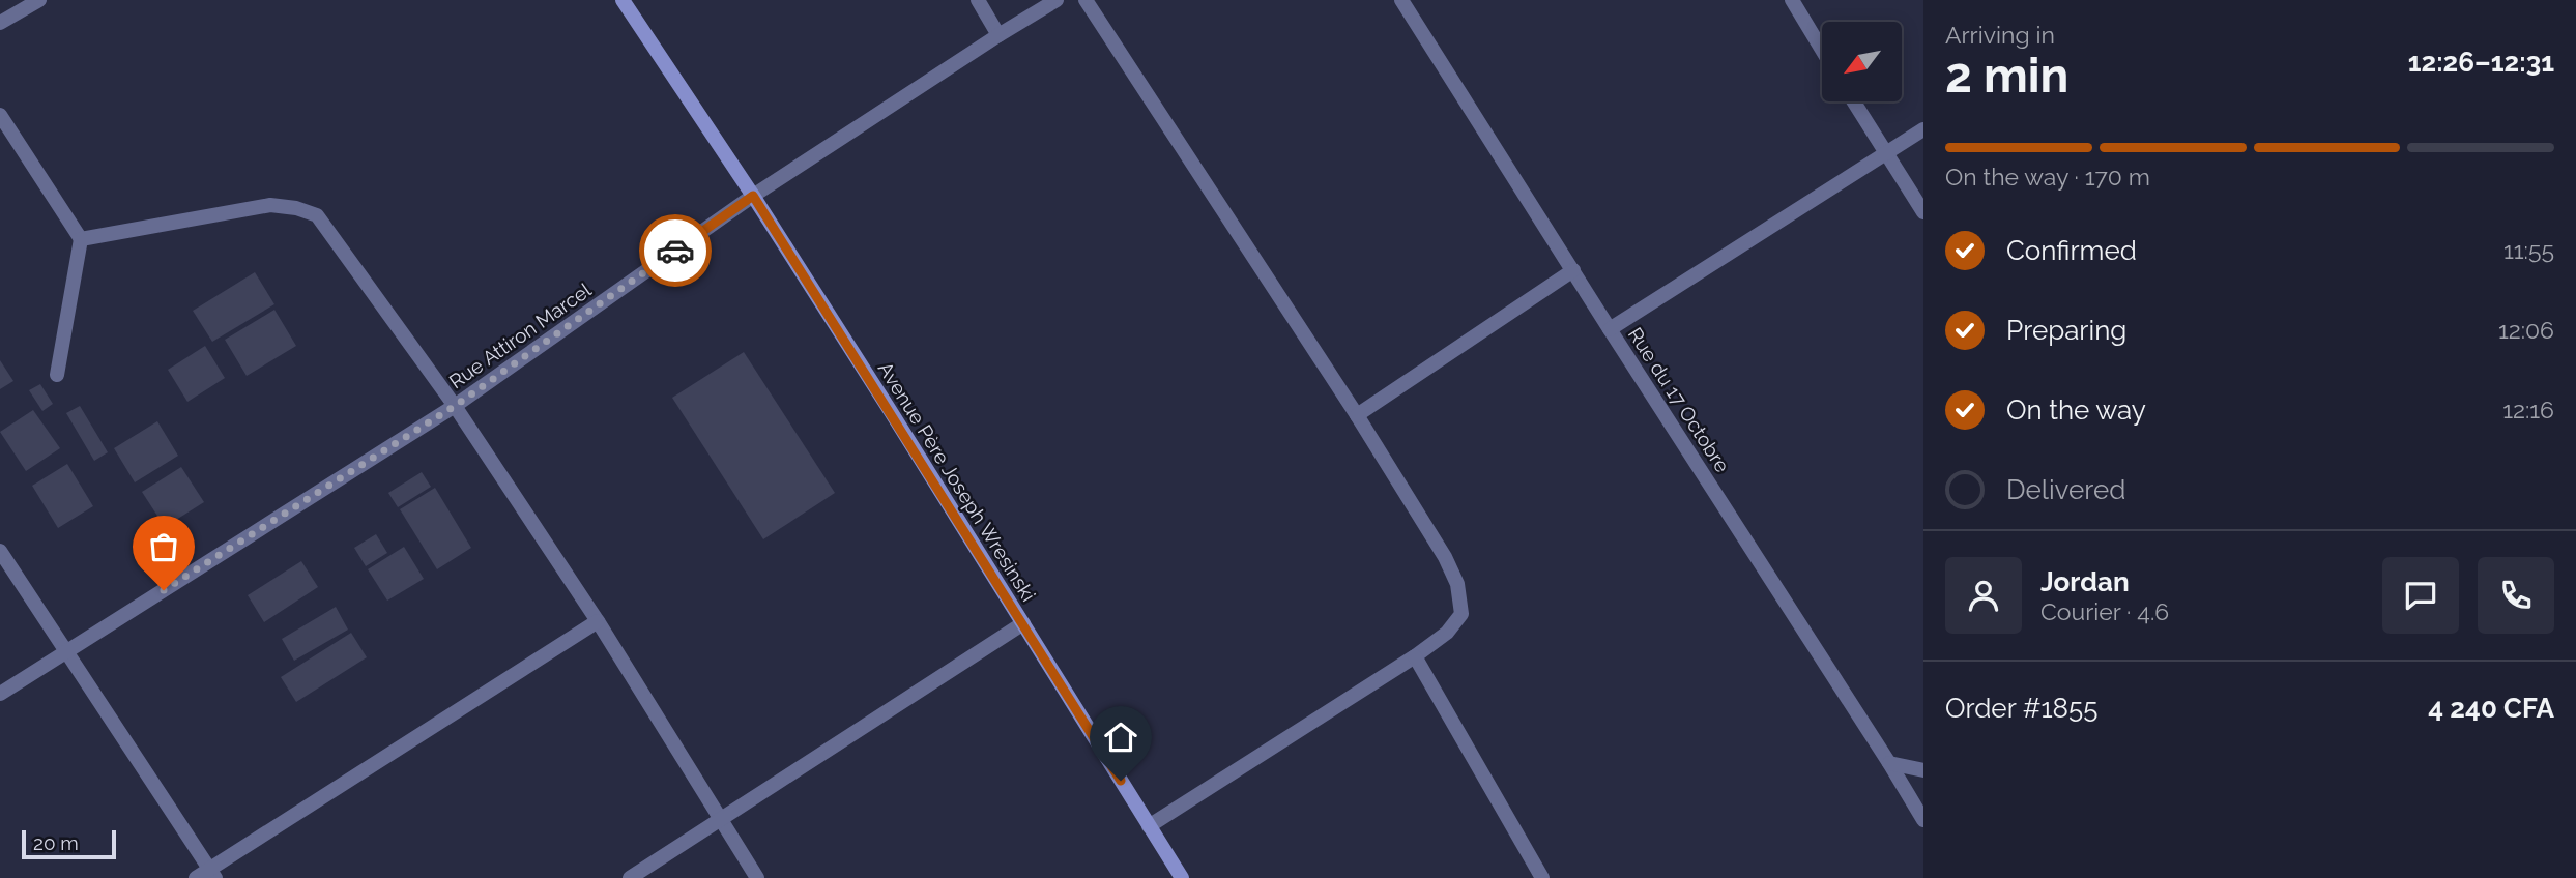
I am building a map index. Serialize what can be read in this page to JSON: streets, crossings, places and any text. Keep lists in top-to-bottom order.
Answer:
{
  "streets": {
    "street": ["Rue Attiron Marcel", "Rue du 17 Octobre", "Avenue Père Joseph Wresinski"]
  },
  "crossings": [
    ["Rue Attiron Marcel", "Avenue Père Joseph Wresinski"]
  ],
  "scale_bar": "20 m",
  "north": "bottom left",
  "page": {
    "heading": ["2 min", "Arriving in", "12:26–12:31"],
    "panel": [
      "Jordan",
      "Courier · 4.6",
      "Order #1855",
      "4 240 CFA"
    ],
    "bar": "On the way · 170 m",
    "list": [
      ["Confirmed", "11:55"],
      ["Preparing", "12:06"],
      ["On the way", "12:16"],
      "Delivered"
    ],
    "scale": "20 m"
  }
}
